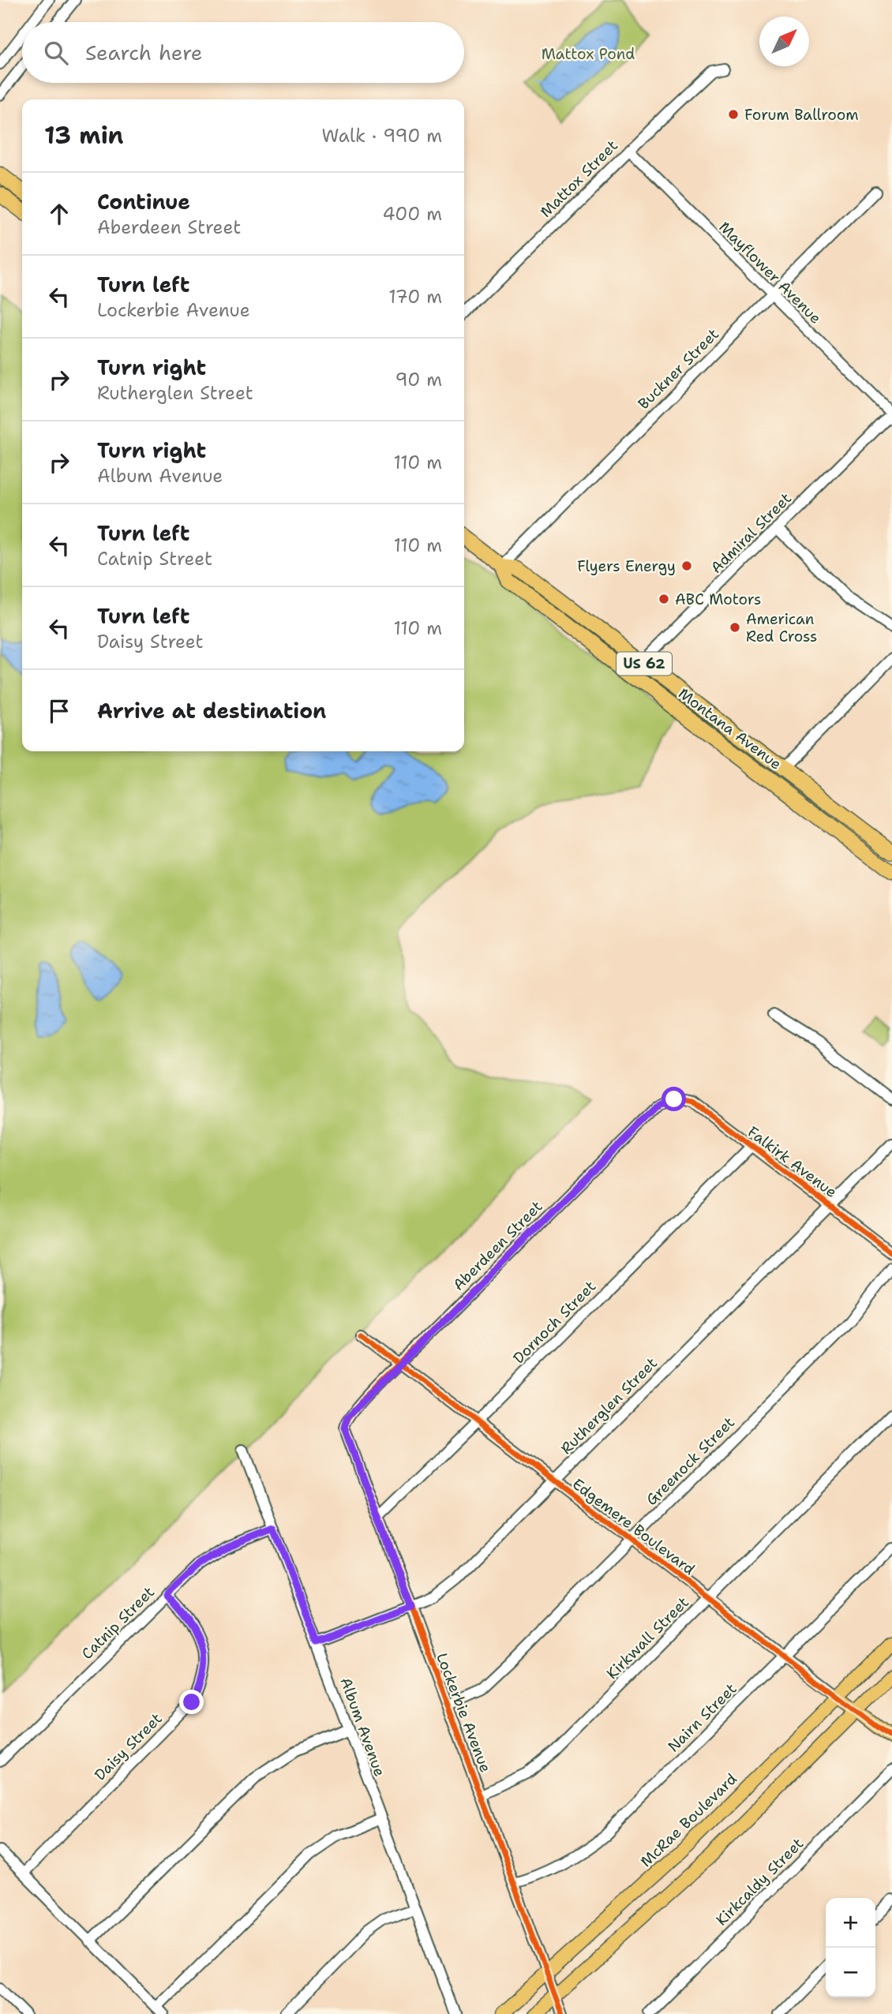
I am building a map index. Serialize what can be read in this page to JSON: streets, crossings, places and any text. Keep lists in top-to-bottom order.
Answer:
{
  "streets": {
    "highway": ["US 62", "Montana Avenue"],
    "main road": ["Edgemere Boulevard", "McRae Boulevard"],
    "street": [
      "Mattox Street",
      "Mayflower Avenue",
      "Buckner Street",
      "Admiral Street",
      "Falkirk Avenue",
      "Aberdeen Street",
      "Dornoch Street",
      "Rutherglen Street",
      "Greenock Street",
      "Catnip Street",
      "Kirkwall Street",
      "Lockerbie Avenue",
      "Nairn Street",
      "Album Avenue",
      "Daisy Street",
      "Kirkcaldy Street"
    ]
  },
  "crossings": [
    ["Mattox Street", "Mayflower Avenue"],
    ["Mayflower Avenue", "Buckner Street"],
    ["Mayflower Avenue", "Admiral Street"],
    ["Buckner Street", "Montana Avenue"],
    ["Admiral Street", "Montana Avenue"],
    ["Falkirk Avenue", "Aberdeen Street"],
    ["Falkirk Avenue", "Dornoch Street"],
    ["Falkirk Avenue", "Rutherglen Street"],
    ["Aberdeen Street", "Edgemere Boulevard"],
    ["Aberdeen Street", "Lockerbie Avenue"],
    ["Dornoch Street", "Edgemere Boulevard"],
    ["Dornoch Street", "Lockerbie Avenue"],
    ["Rutherglen Street", "Edgemere Boulevard"],
    ["Rutherglen Street", "Lockerbie Avenue"],
    ["Rutherglen Street", "Album Avenue"],
    ["Greenock Street", "Edgemere Boulevard"],
    ["Greenock Street", "Lockerbie Avenue"],
    ["Edgemere Boulevard", "Kirkwall Street"],
    ["Edgemere Boulevard", "Nairn Street"],
    ["Edgemere Boulevard", "McRae Boulevard"],
    ["Catnip Street", "Album Avenue"],
    ["Catnip Street", "Daisy Street"],
    ["Kirkwall Street", "Lockerbie Avenue"],
    ["Lockerbie Avenue", "Nairn Street"],
    ["Lockerbie Avenue", "McRae Boulevard"]
  ],
  "parks": ["Mattox Pond"],
  "places": [
    "Forum Ballroom",
    "Flyers Energy",
    "ABC Motors",
    "American Red Cross"
  ],
  "north": "top right",
  "page": {
    "search": "Search here",
    "heading": ["13 min", "Walk · 990 m"],
    "list": [
      ["Continue", "Aberdeen Street", "400 m"],
      ["Turn left", "Lockerbie Avenue", "170 m"],
      ["Turn right", "Rutherglen Street", "90 m"],
      ["Turn right", "Album Avenue", "110 m"],
      ["Turn left", "Catnip Street", "110 m"],
      ["Turn left", "Daisy Street", "110 m"],
      "Arrive at destination"
    ],
    "map_buttons": ["+", "−"]
  }
}
